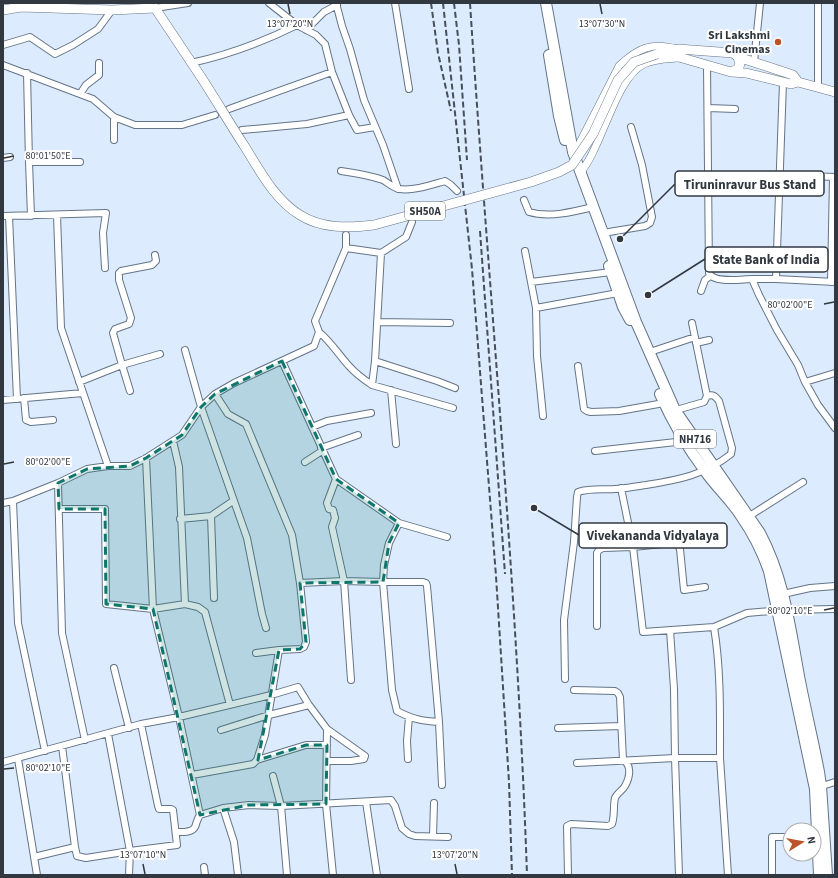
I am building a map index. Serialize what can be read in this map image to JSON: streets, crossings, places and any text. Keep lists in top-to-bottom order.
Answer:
{
  "streets": {
    "highway": ["NH716"],
    "main road": ["SH50A"]
  },
  "places": [
    "Sri Lakshmi Cinemas",
    "Tiruninravur Bus Stand",
    "State Bank of India",
    "Vivekananda Vidyalaya"
  ],
  "north": "right",
  "coordinates": [
    "13°07'20\"N",
    "13°07'30\"N",
    "80°01'50\"E",
    "80°02'00\"E",
    "80°02'10\"E",
    "13°07'10\"N"
  ]
}
